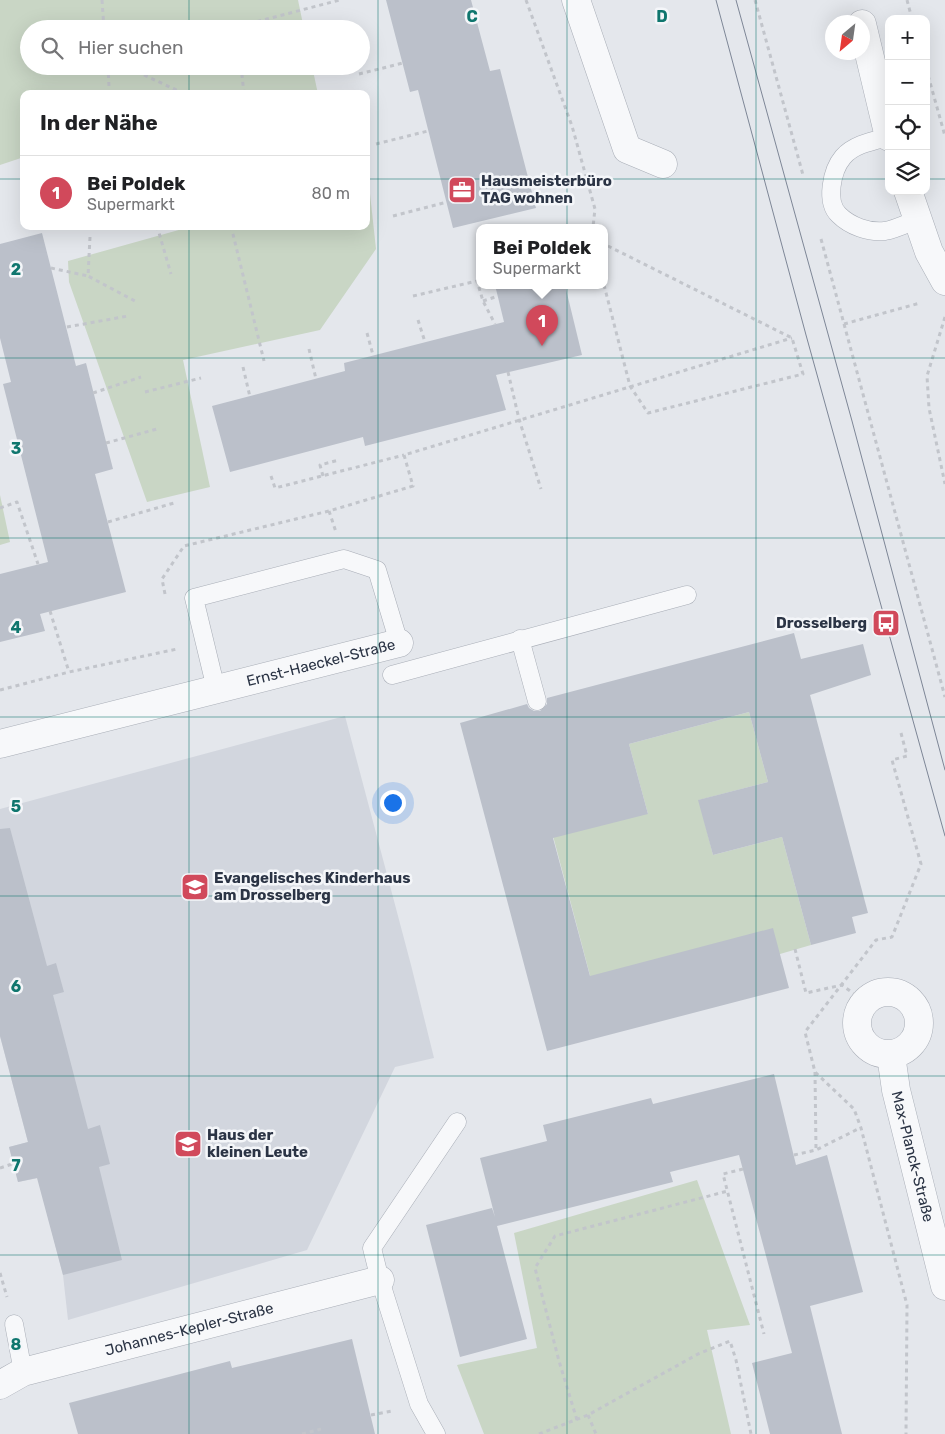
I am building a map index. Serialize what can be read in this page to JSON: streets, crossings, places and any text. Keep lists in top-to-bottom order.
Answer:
{
  "streets": {
    "street": ["Ernst-Haeckel-Straße", "Max-Planck-Straße", "Johannes-Kepler-Straße"]
  },
  "places": {
    "office": ["Hausmeisterbüro TAG wohnen"],
    "bus stop": ["Drosselberg"],
    "school or university": ["Evangelisches Kinderhaus am Drosselberg", "Haus der kleinen Leute"]
  },
  "north": "bottom left",
  "page": {
    "map_buttons": ["+", "−"],
    "search": "Hier suchen",
    "heading": "In der Nähe",
    "list": [
      {
        "mark": "1",
        "name": "Bei Poldek",
        "note": "Supermarkt",
        "value": "80 m"
      }
    ],
    "popup": ["Bei Poldek", "Supermarkt"],
    "pins": "1"
  },
  "grid": {
    "columns": ["C", "D"],
    "rows": [
      "2",
      "3",
      "4",
      "5",
      "6",
      "7",
      "8"
    ]
  }
}
